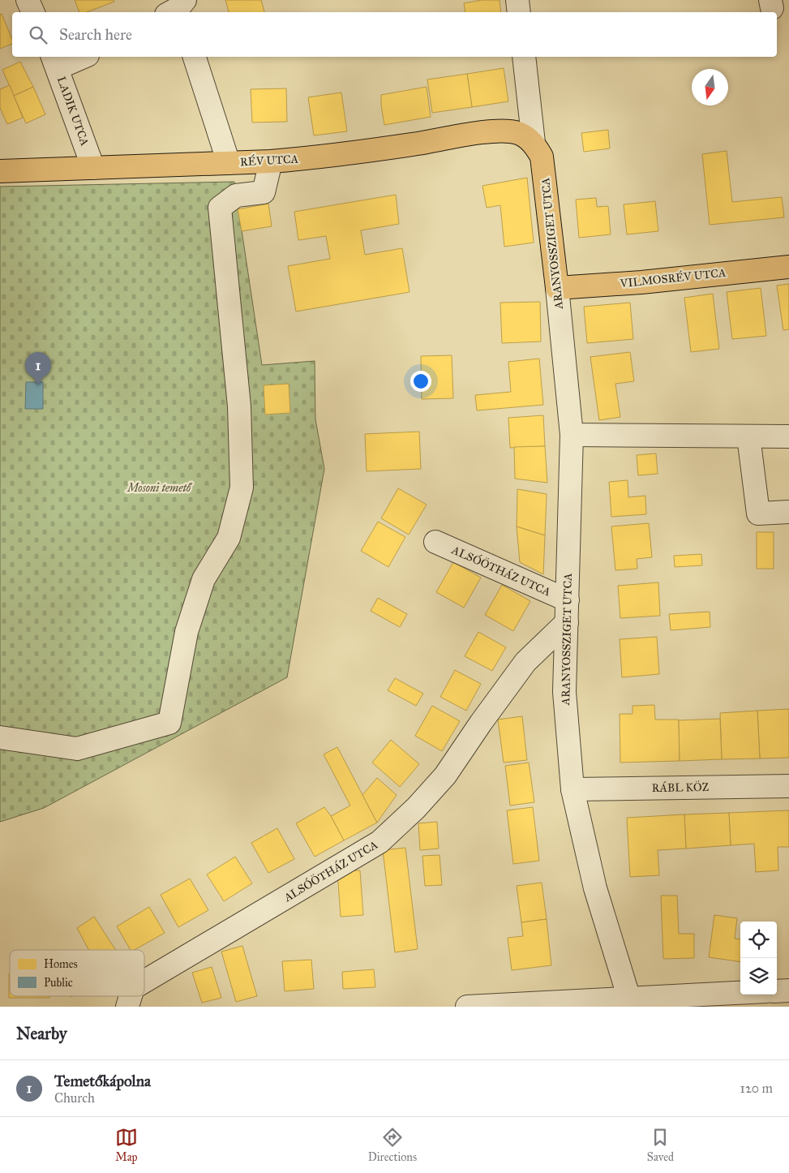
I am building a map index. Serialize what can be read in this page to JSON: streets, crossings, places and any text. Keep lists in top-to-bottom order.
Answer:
{
  "streets": {
    "main road": ["RÉV UTCA", "ARANYOSSZIGET UTCA", "VILMOSRÉV UTCA"],
    "street": ["LADIK UTCA", "ALSÓÖTHÁZ UTCA", "RÁBL KÖZ"]
  },
  "crossings": [
    ["LADIK UTCA", "RÉV UTCA"],
    ["RÉV UTCA", "ARANYOSSZIGET UTCA"],
    ["ARANYOSSZIGET UTCA", "VILMOSRÉV UTCA"],
    ["ARANYOSSZIGET UTCA", "ALSÓÖTHÁZ UTCA"],
    ["ARANYOSSZIGET UTCA", "RÁBL KÖZ"]
  ],
  "parks": ["Mosoni temető"],
  "legend": ["Homes", "Public"],
  "north": "bottom",
  "page": {
    "search": "Search here",
    "pins": "1",
    "heading": "Nearby",
    "list": [
      {
        "mark": "1",
        "name": "Temetőkápolna",
        "note": "Church",
        "value": "120 m"
      }
    ],
    "nav": ["Map", "Directions", "Saved"]
  }
}
